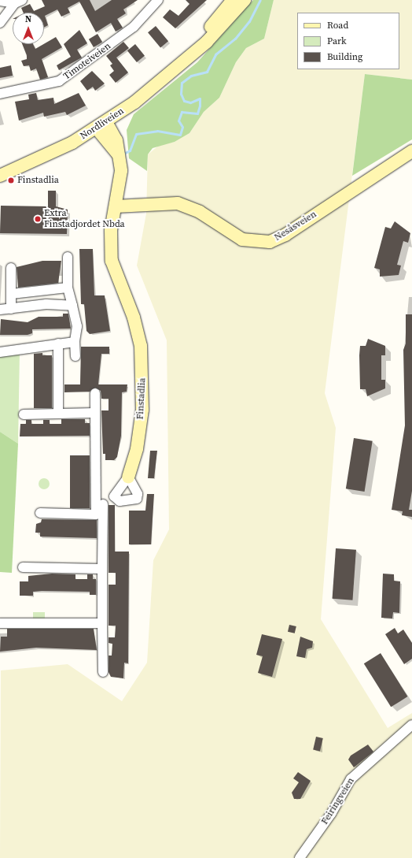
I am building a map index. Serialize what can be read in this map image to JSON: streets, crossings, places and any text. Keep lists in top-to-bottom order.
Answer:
{
  "streets": {
    "street": [
      "Timoteiveien",
      "Nordliveien",
      "Nesåsveien",
      "Finstadlia",
      "Feiringveien"
    ]
  },
  "crossings": [
    ["Nordliveien", "Finstadlia"],
    ["Nesåsveien", "Finstadlia"]
  ],
  "places": ["Finstadlia", "Extra Finstadjordet Nbda"],
  "legend": ["Road", "Park", "Building"],
  "north": "top"
}
